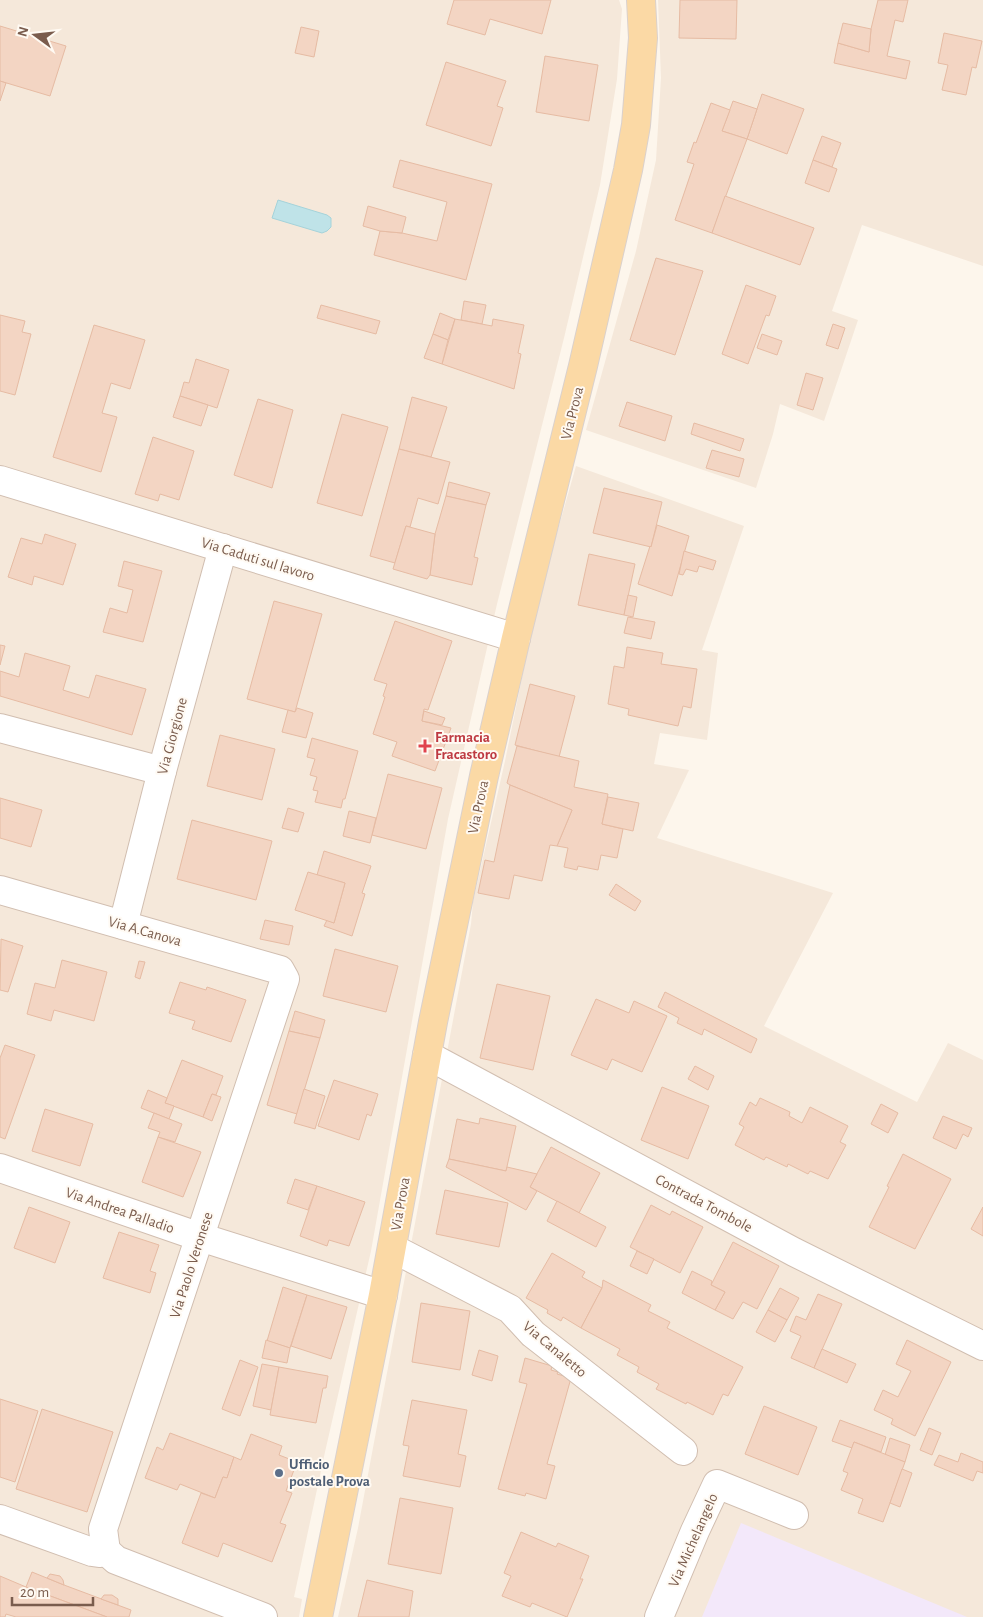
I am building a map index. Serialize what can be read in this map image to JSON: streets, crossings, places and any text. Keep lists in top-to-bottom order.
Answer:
{
  "streets": {
    "main road": ["Via Prova"],
    "street": [
      "Via Caduti sul lavoro",
      "Via Giorgione",
      "Via A.Canova",
      "Contrada Tombole",
      "Via Andrea Palladio",
      "Via Paolo Veronese",
      "Via Canaletto",
      "Via Michelangelo"
    ]
  },
  "crossings": [
    ["Via Prova", "Via Caduti sul lavoro"],
    ["Via Prova", "Contrada Tombole"],
    ["Via Prova", "Via Andrea Palladio"],
    ["Via Prova", "Via Canaletto"],
    ["Via Caduti sul lavoro", "Via Giorgione"],
    ["Via Giorgione", "Via A.Canova"],
    ["Via A.Canova", "Via Paolo Veronese"],
    ["Via Andrea Palladio", "Via Paolo Veronese"]
  ],
  "places": {
    "health": ["Farmacia Fracastoro"],
    "other": ["Ufficio postale Prova"]
  },
  "scale_bar": "20 m",
  "north": "left"
}
